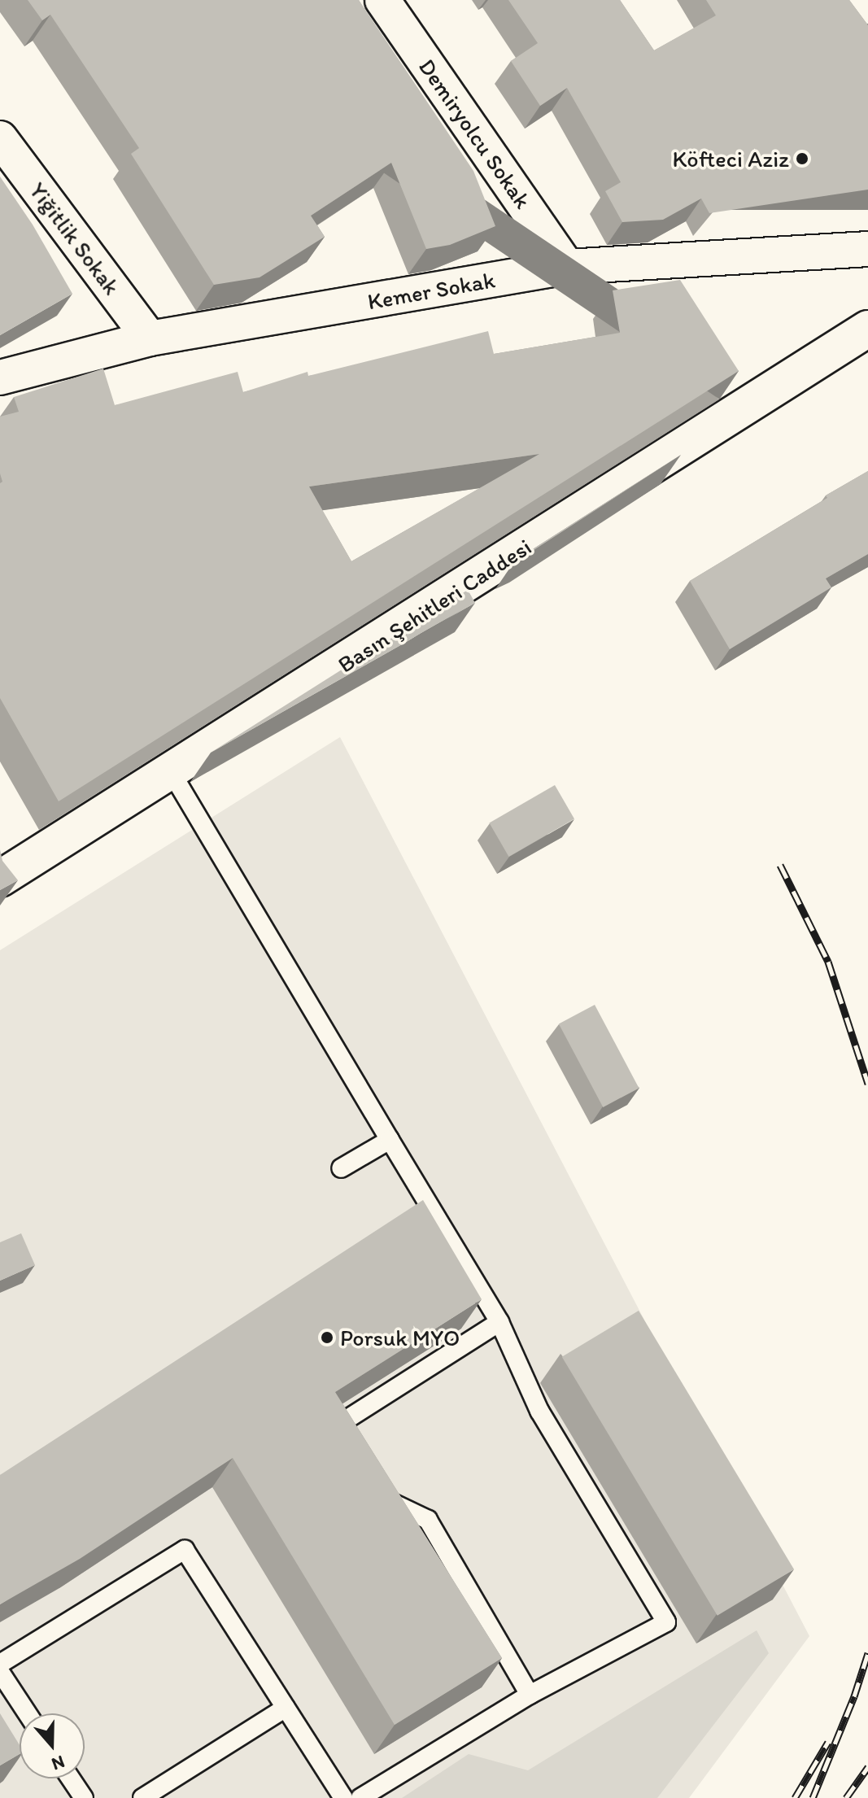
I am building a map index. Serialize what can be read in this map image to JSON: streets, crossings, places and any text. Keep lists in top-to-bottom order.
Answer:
{
  "streets": {
    "main road": ["Basın Şehitleri Caddesi"],
    "street": ["Demiryolcu Sokak", "Yiğitlik Sokak", "Kemer Sokak"]
  },
  "crossings": [
    ["Demiryolcu Sokak", "Kemer Sokak"],
    ["Yiğitlik Sokak", "Kemer Sokak"]
  ],
  "places": ["Köfteci Aziz", "Porsuk MYO"],
  "north": "bottom"
}
